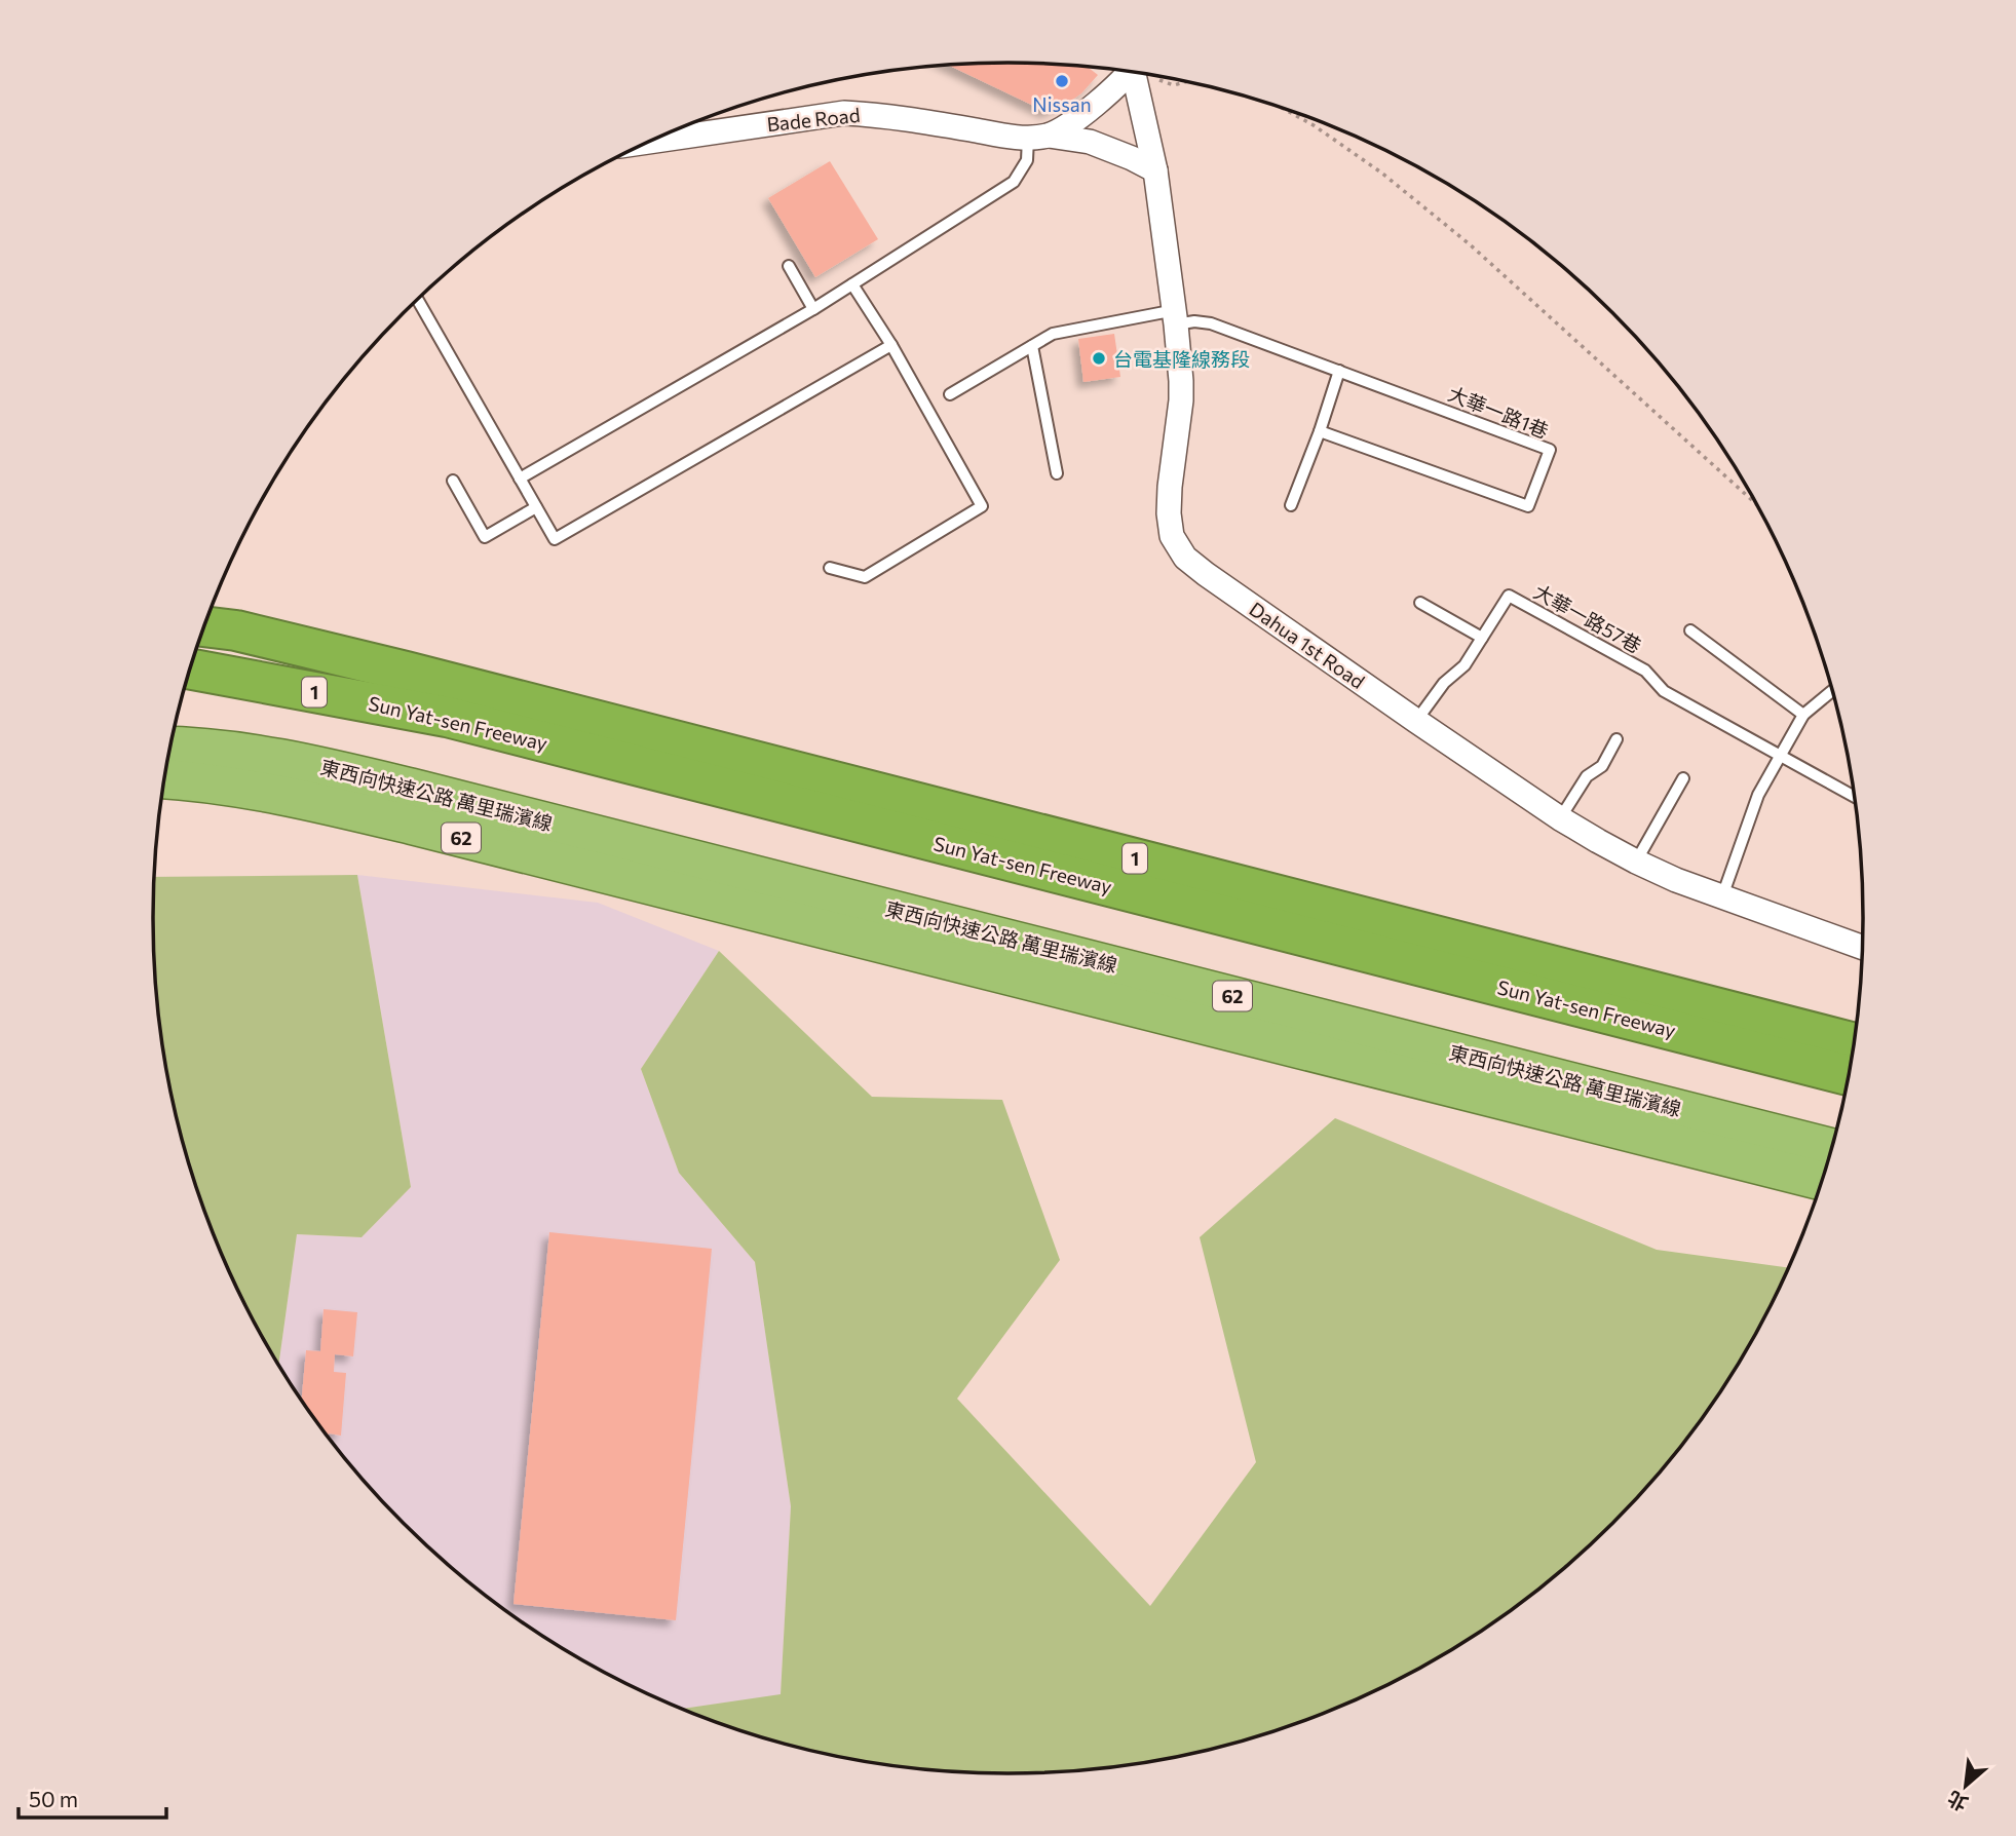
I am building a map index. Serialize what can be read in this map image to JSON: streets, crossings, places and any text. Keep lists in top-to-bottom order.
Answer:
{
  "streets": {
    "highway": [
      "1",
      "Sun Yat-sen Freeway",
      "東西向快速公路 萬里瑞濱線",
      "62"
    ],
    "street": ["Bade Road", "Dahua 1st Road"],
    "lane": ["大華一路1巷", "大華一路57巷"]
  },
  "crossings": [
    ["Bade Road", "Dahua 1st Road"],
    ["大華一路1巷", "Dahua 1st Road"],
    ["大華一路57巷", "Dahua 1st Road"]
  ],
  "places": ["Nissan", "台電基隆線務段"],
  "scale_bar": "50 m",
  "north": "bottom left"
}
